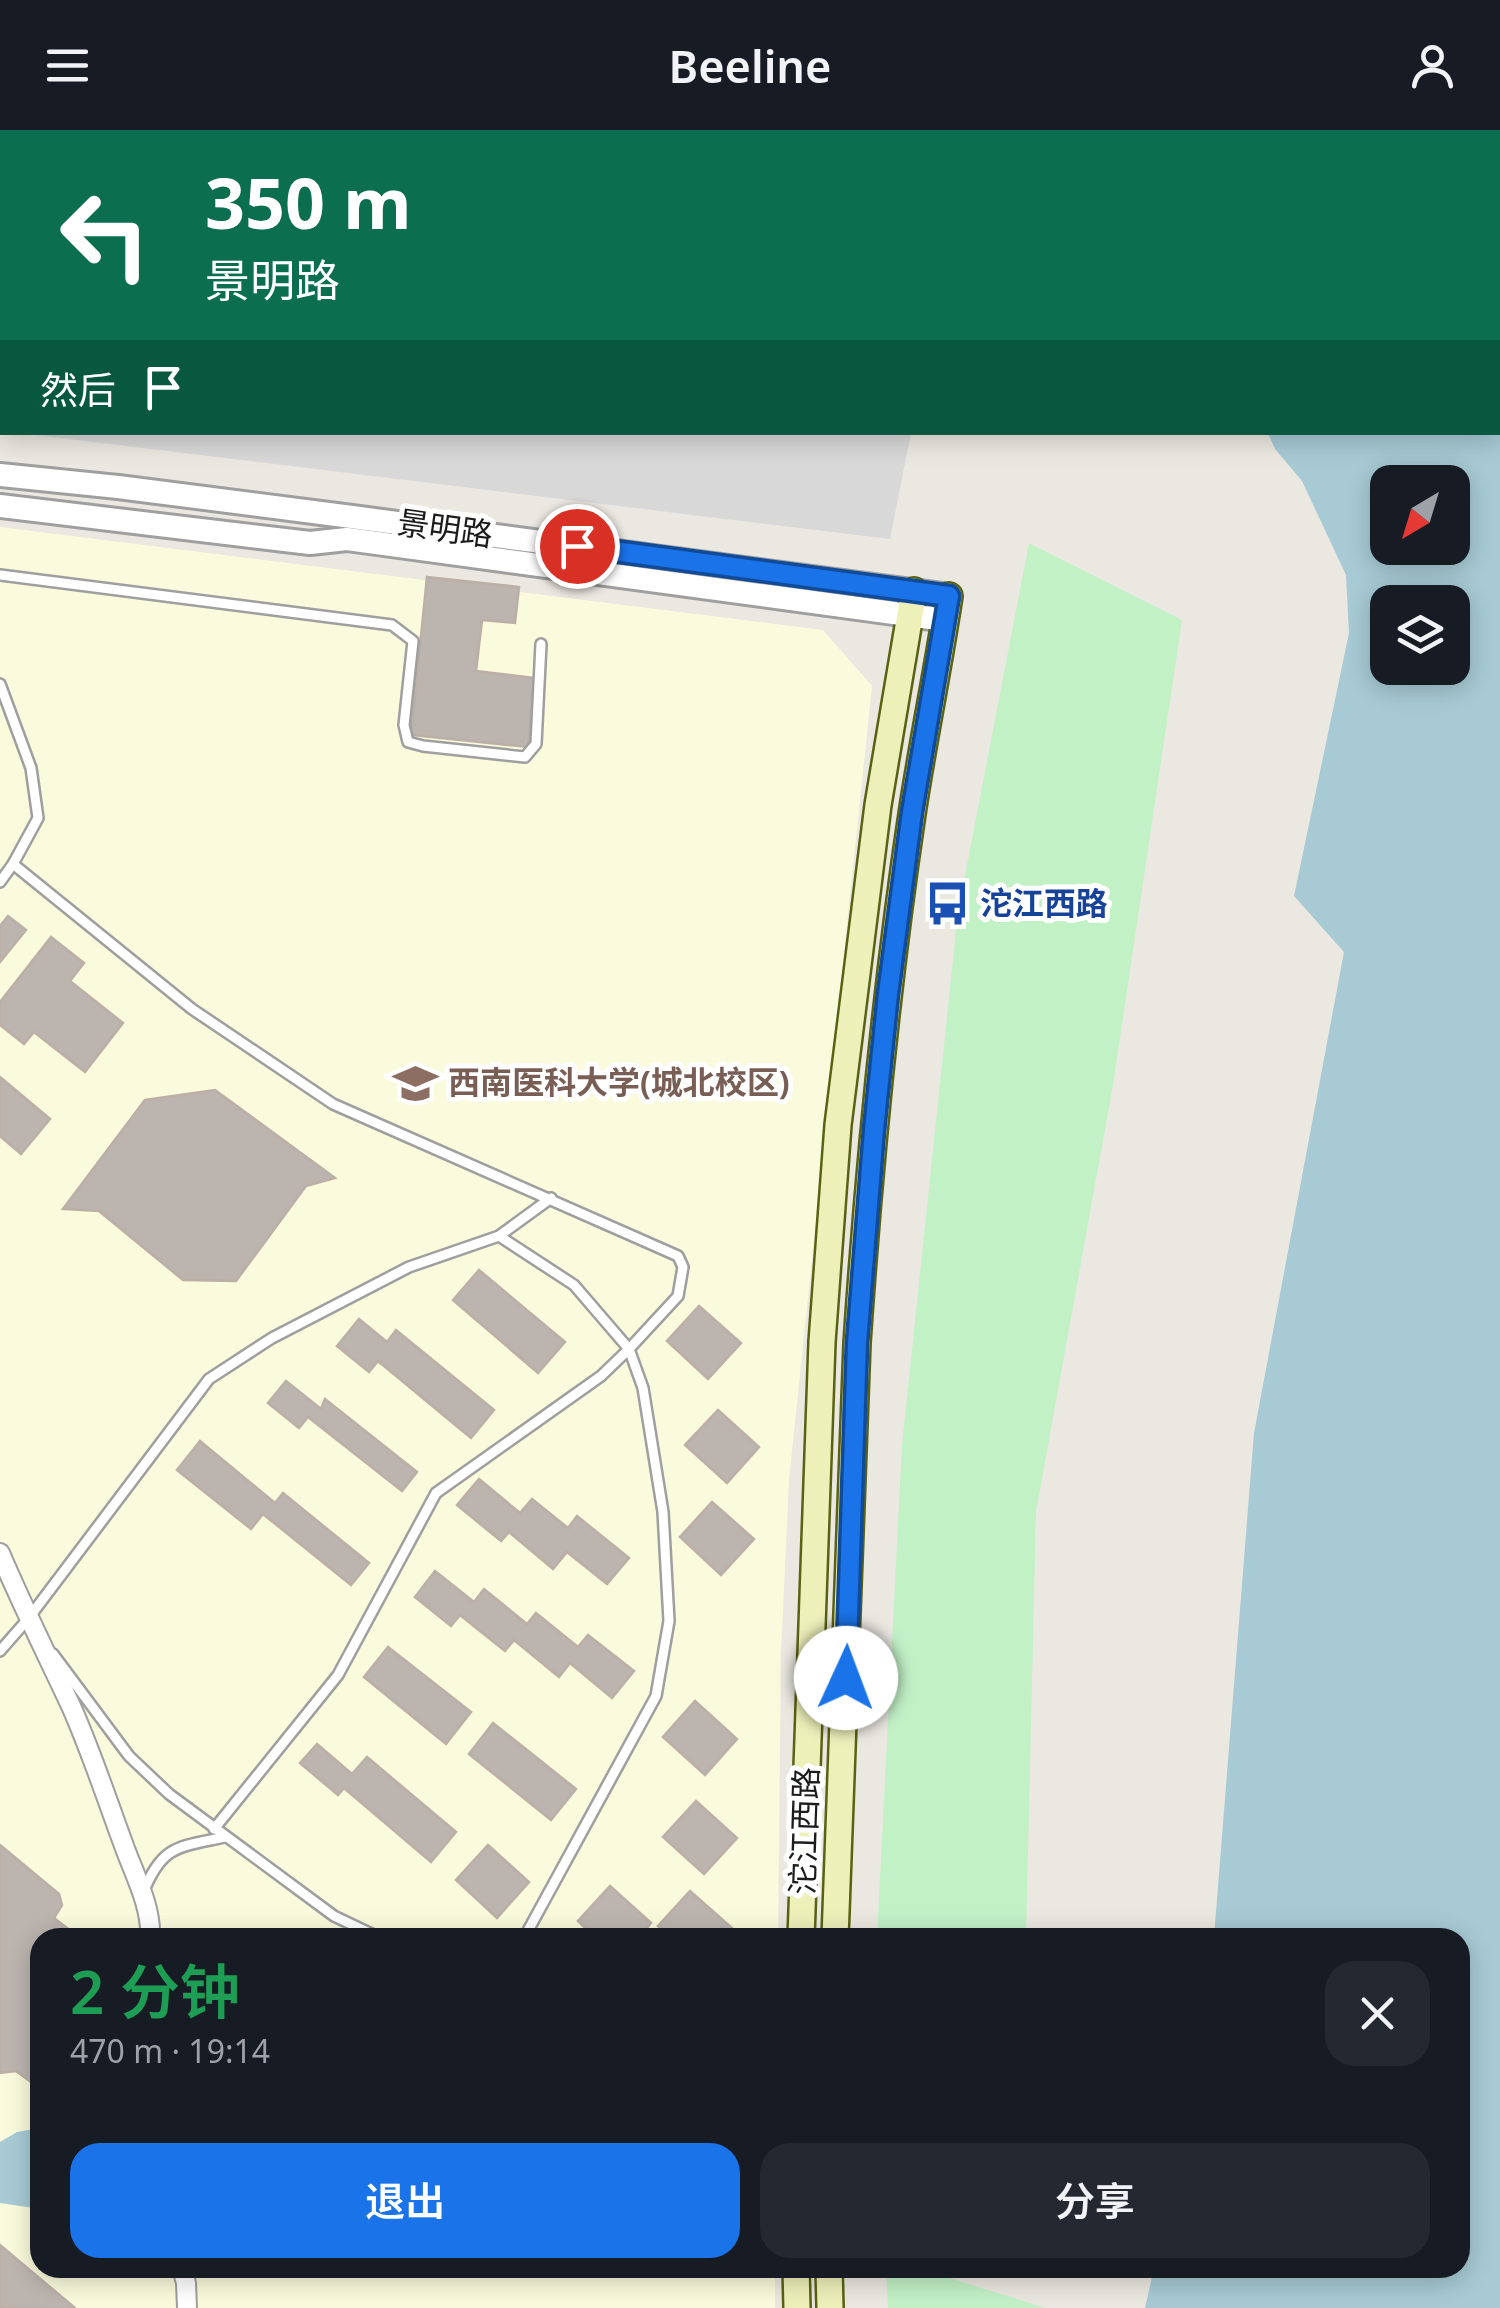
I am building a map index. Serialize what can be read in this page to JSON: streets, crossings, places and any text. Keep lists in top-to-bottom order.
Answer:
{
  "streets": {
    "main road": ["沱江西路"],
    "street": ["景明路"]
  },
  "crossings": [
    ["景明路", "沱江西路"]
  ],
  "places": {
    "bus stop": ["沱江西路"],
    "school or university": ["西南医科大学(城北校区)"]
  },
  "north": "bottom left",
  "page": {
    "header": "Beeline",
    "turn": ["350 m", "景明路"],
    "then": "然后",
    "heading": ["2 分钟", "470 m · 19:14"],
    "buttons": ["退出", "分享"]
  }
}
